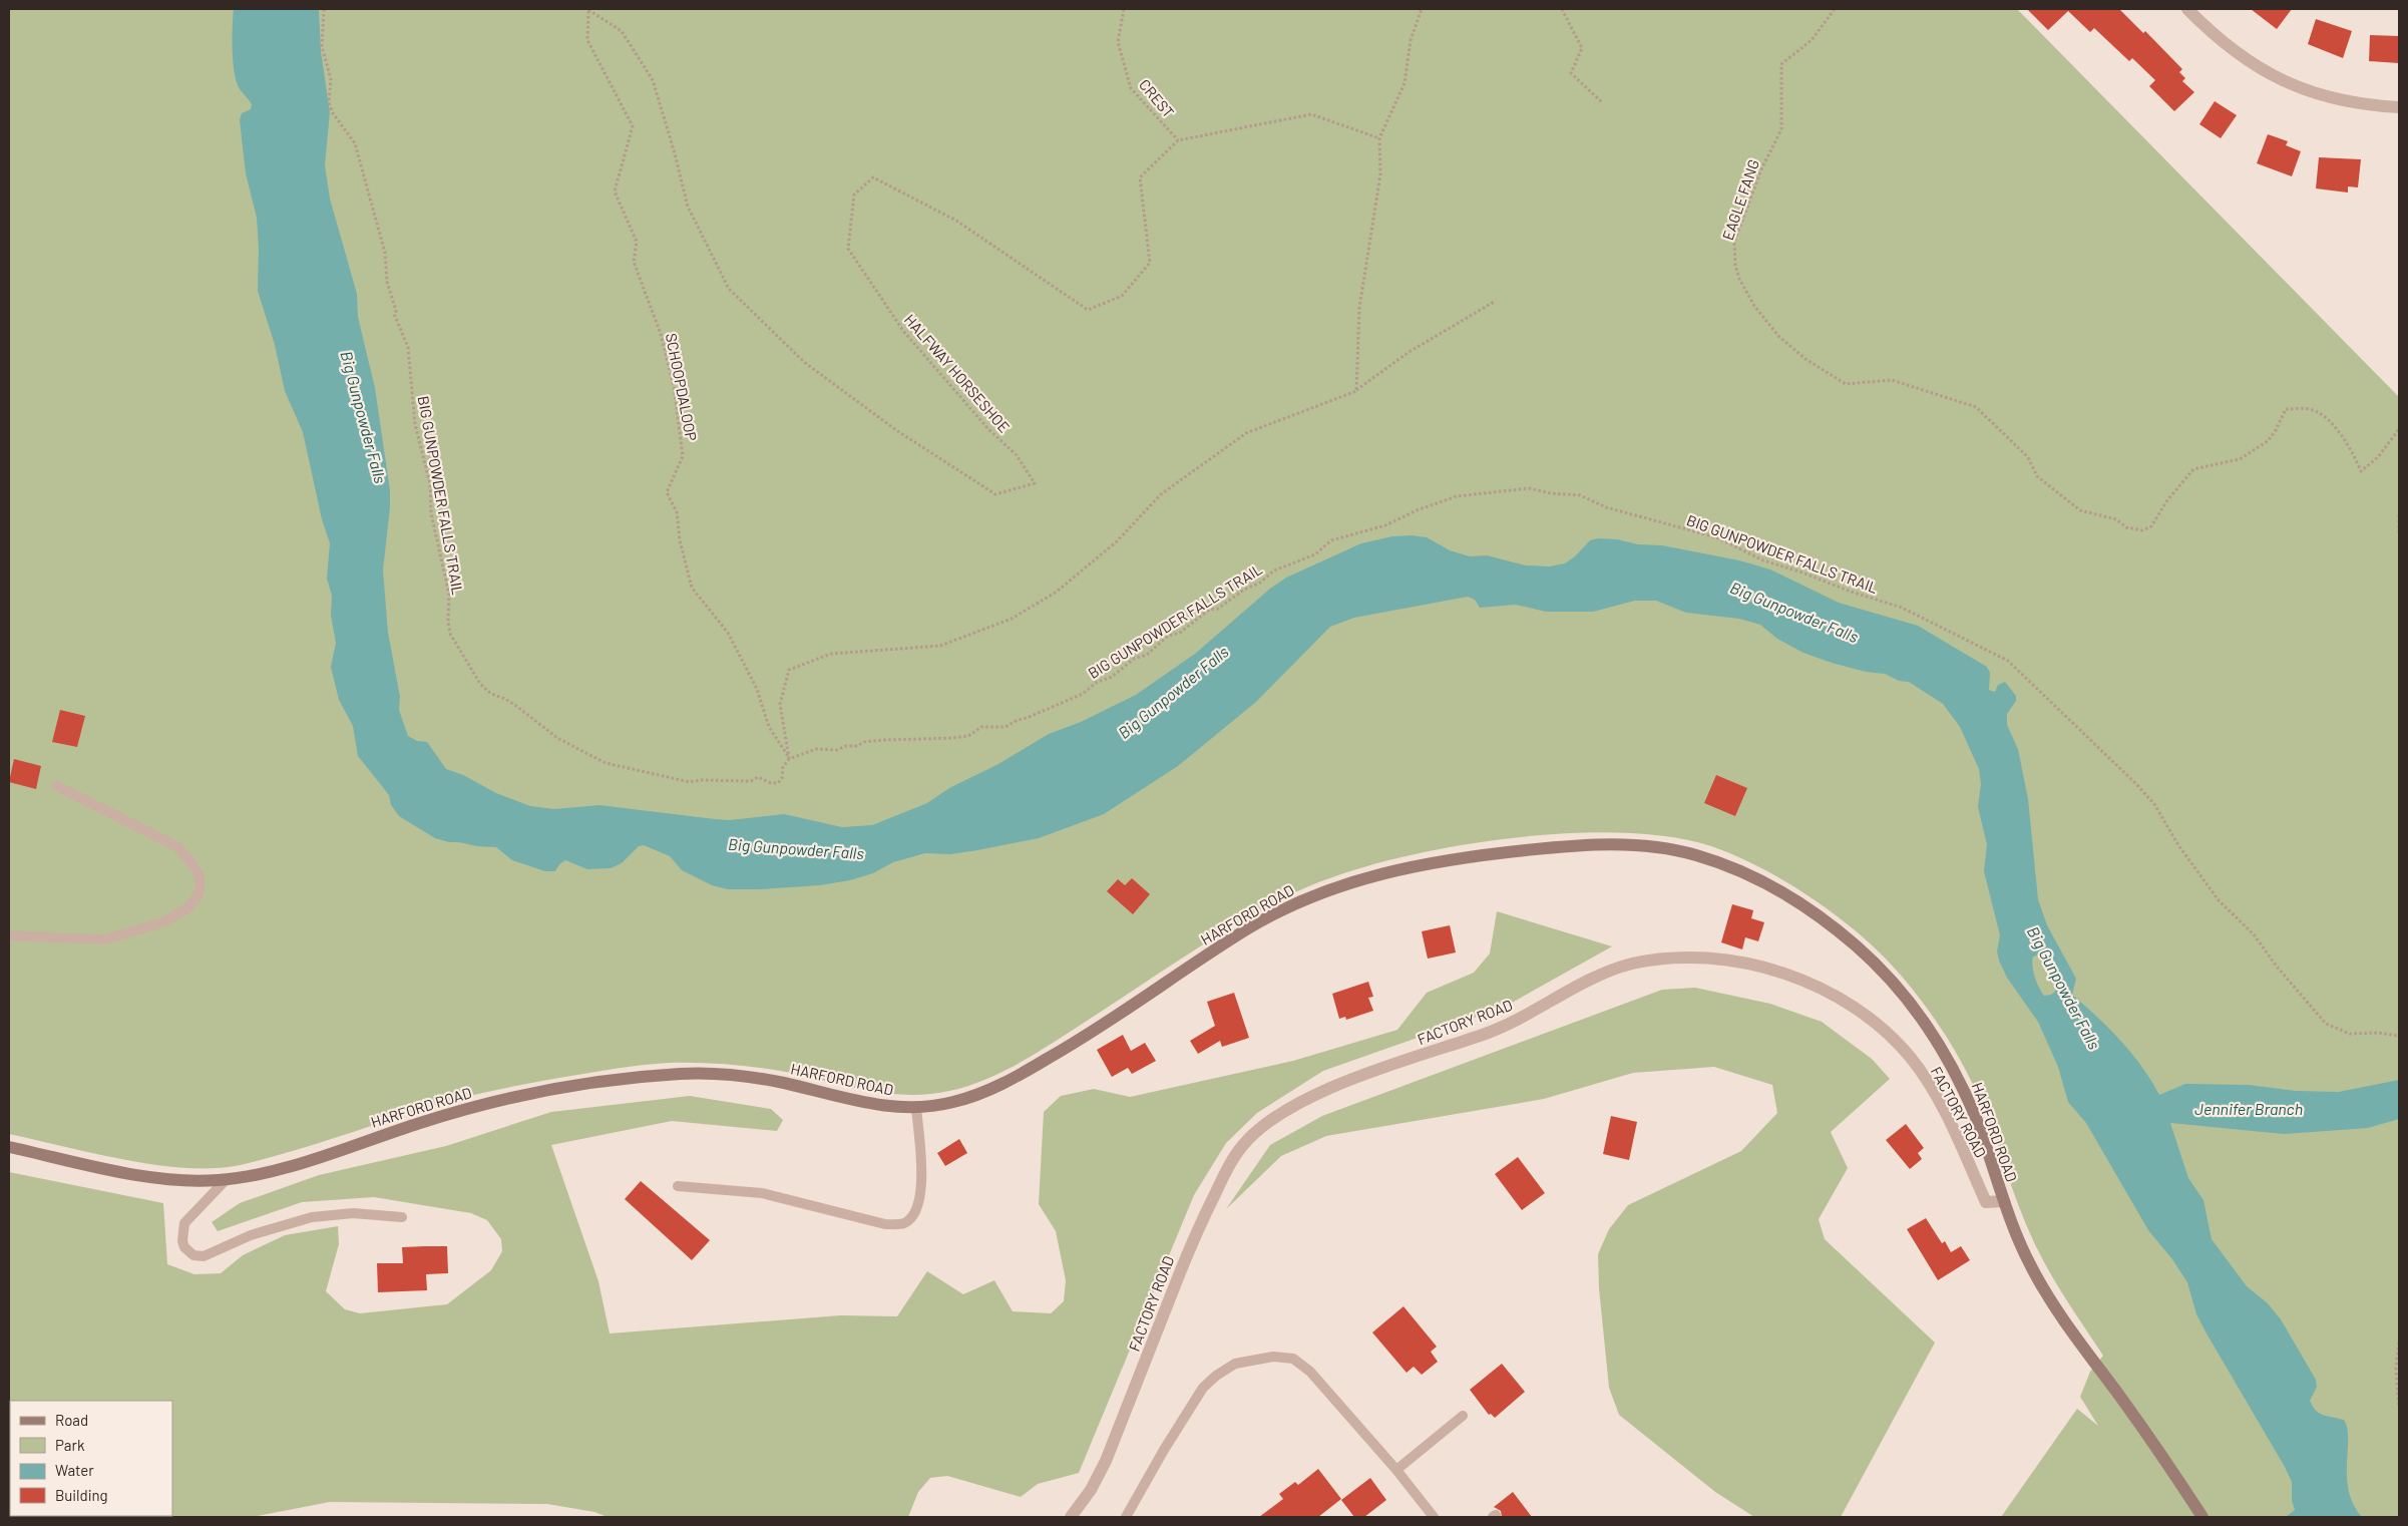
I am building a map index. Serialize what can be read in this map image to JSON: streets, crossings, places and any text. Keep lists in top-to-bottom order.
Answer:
{
  "streets": {
    "main road": ["HARFORD ROAD"],
    "street": ["FACTORY ROAD"],
    "path": [
      "CREST",
      "EAGLE FANG",
      "HALFWAY HORSESHOE",
      "SCHOOPDALOOP",
      "BIG GUNPOWDER FALLS TRAIL"
    ]
  },
  "crossings": [
    ["CREST", "HALFWAY HORSESHOE"],
    ["HALFWAY HORSESHOE", "SCHOOPDALOOP"],
    ["SCHOOPDALOOP", "BIG GUNPOWDER FALLS TRAIL"],
    ["HARFORD ROAD", "FACTORY ROAD"]
  ],
  "water": ["Big Gunpowder Falls", "Jennifer Branch"],
  "legend": [
    "Road",
    "Park",
    "Water",
    "Building"
  ]
}
